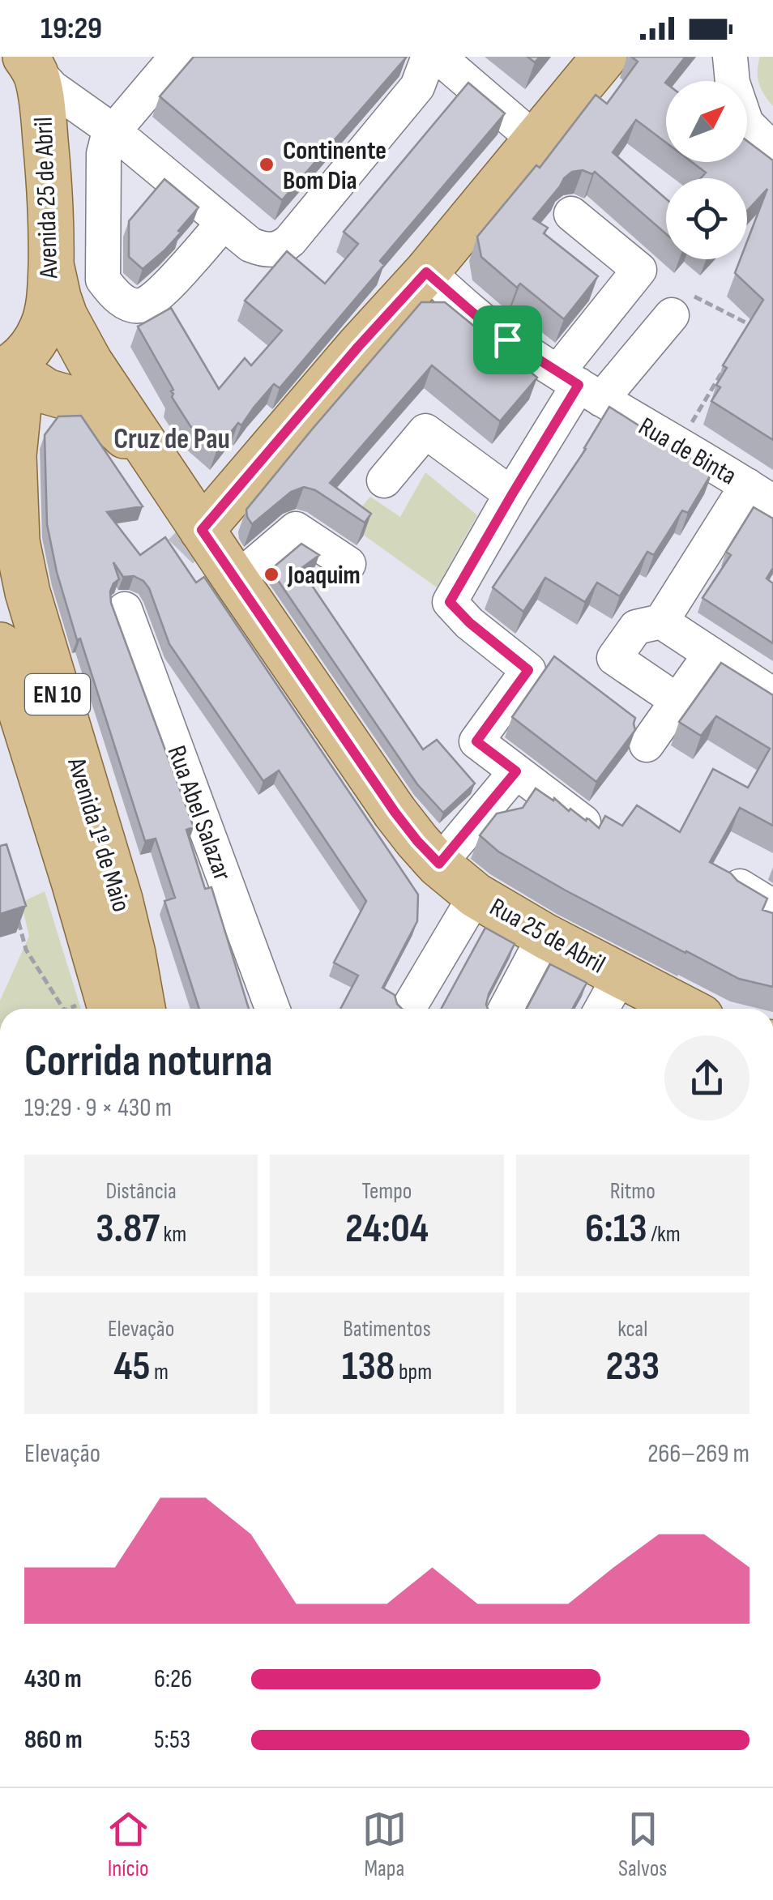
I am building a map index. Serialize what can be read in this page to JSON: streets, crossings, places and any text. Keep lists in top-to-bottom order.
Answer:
{
  "streets": {
    "main road": [
      "Avenida 25 de Abril",
      "EN 10",
      "Avenida 1º de Maio",
      "Rua 25 de Abril"
    ],
    "street": ["Rua de Binta", "Rua Abel Salazar"]
  },
  "crossings": [
    ["Avenida 25 de Abril", "Avenida 1º de Maio"],
    ["Avenida 25 de Abril", "Rua 25 de Abril"],
    ["Avenida 1º de Maio", "Rua 25 de Abril"]
  ],
  "districts": ["Cruz de Pau"],
  "places": ["Continente Bom Dia", "Joaquim"],
  "north": "top right",
  "page": {
    "status": "19:29",
    "heading": ["Corrida noturna", "19:29 · 9 × 430 m"],
    "stats": [
      ["Distância", "3.87 km"],
      ["Tempo", "24:04"],
      ["Ritmo", "6:13 /km"],
      ["Elevação", "45 m"],
      ["Batimentos", "138 bpm"],
      ["kcal", "233"]
    ],
    "chart": ["Elevação", "266–269 m"],
    "list": [
      {
        "name": "430 m",
        "note": "6:26"
      },
      {
        "name": "860 m",
        "note": "5:53"
      }
    ],
    "tabs": ["Início", "Mapa", "Salvos"]
  }
}
